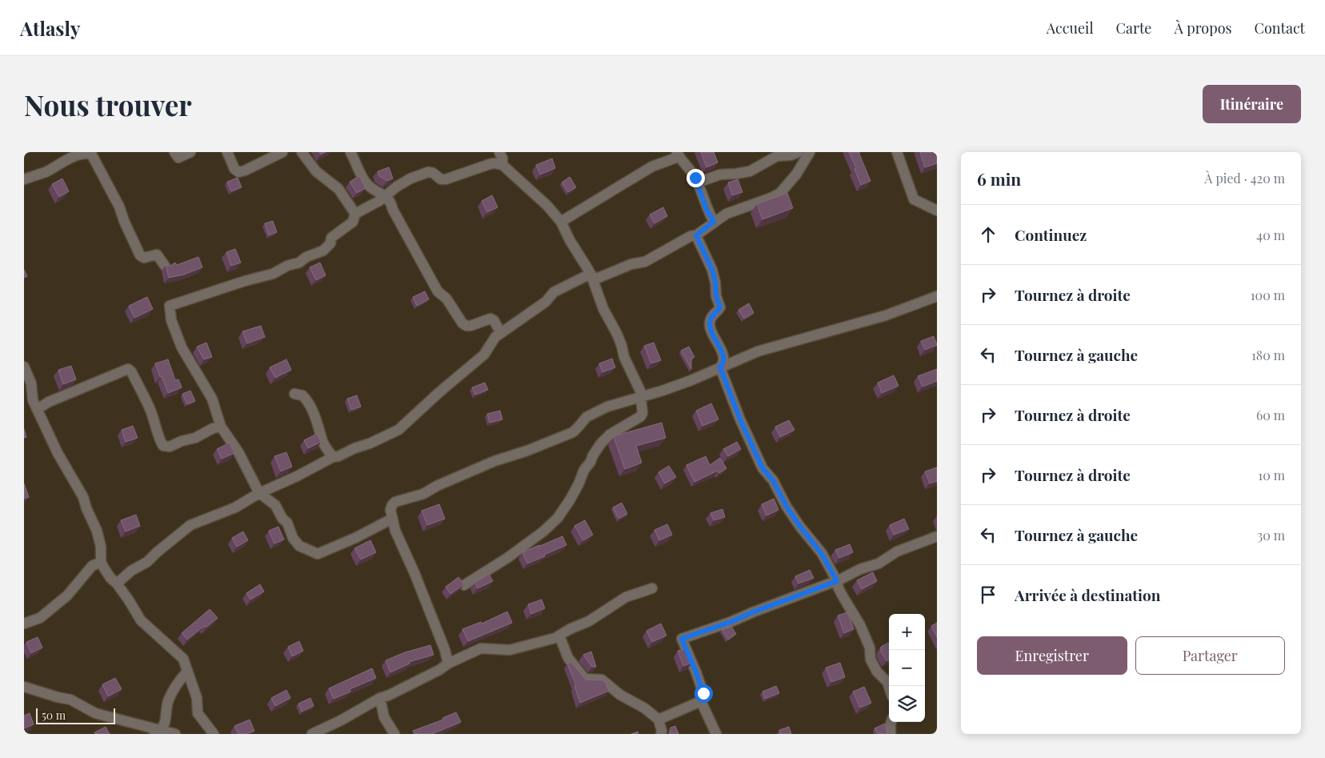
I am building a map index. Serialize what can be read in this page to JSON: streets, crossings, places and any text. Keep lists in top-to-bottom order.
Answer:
{
  "scale_bar": "50 m",
  "page": {
    "header": "Atlasly",
    "nav": [
      "Accueil",
      "Carte",
      "À propos",
      "Contact"
    ],
    "buttons": [
      "Itinéraire",
      ["Enregistrer", "Partager"]
    ],
    "title": "Nous trouver",
    "heading": ["6 min", "À pied · 420 m"],
    "list": [
      ["Continuez", "40 m"],
      ["Tournez à droite", "100 m"],
      ["Tournez à gauche", "180 m"],
      ["Tournez à droite", "60 m"],
      ["Tournez à droite", "10 m"],
      ["Tournez à gauche", "30 m"],
      "Arrivée à destination"
    ],
    "map_buttons": ["+", "−"],
    "scale": "50 m"
  }
}
